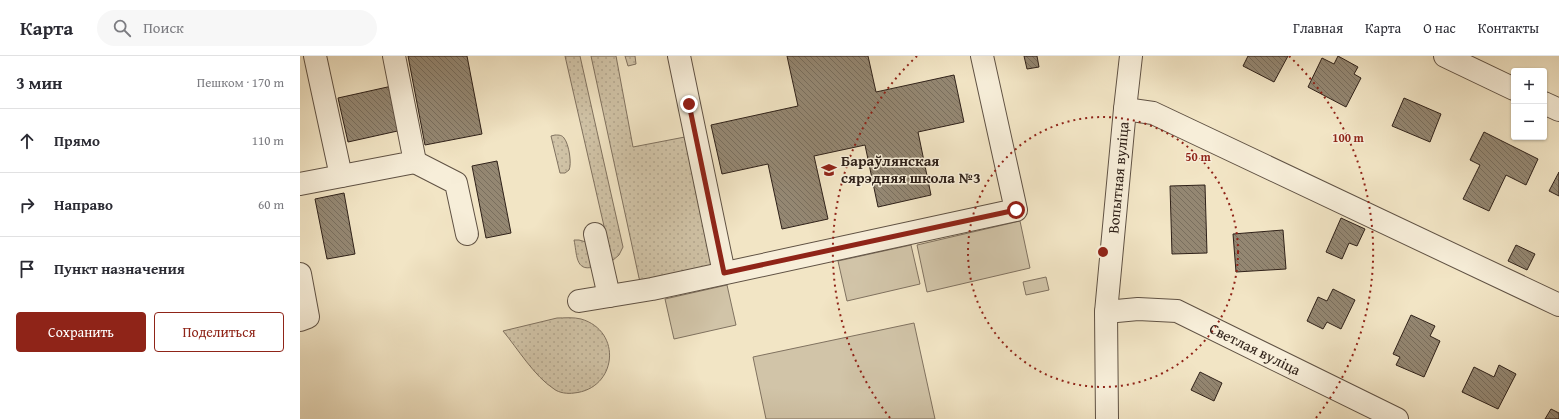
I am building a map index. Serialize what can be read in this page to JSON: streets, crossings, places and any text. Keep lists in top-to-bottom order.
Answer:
{
  "streets": {
    "street": ["Вопытная вуліца", "Светлая вуліца"]
  },
  "crossings": [
    ["Вопытная вуліца", "Светлая вуліца"]
  ],
  "places": {
    "school or university": ["Бараўлянская сярэдняя школа №3"]
  },
  "page": {
    "header": "Карта",
    "search": "Поиск",
    "nav": [
      "Главная",
      "Карта",
      "О нас",
      "Контакты"
    ],
    "heading": ["3 мин", "Пешком · 170 m"],
    "map_buttons": ["+", "−"],
    "list": [
      ["Прямо", "110 m"],
      ["Направо", "60 m"],
      "Пункт назначения"
    ],
    "buttons": ["Сохранить", "Поделиться"]
  },
  "rings": ["100 m", "50 m"]
}
